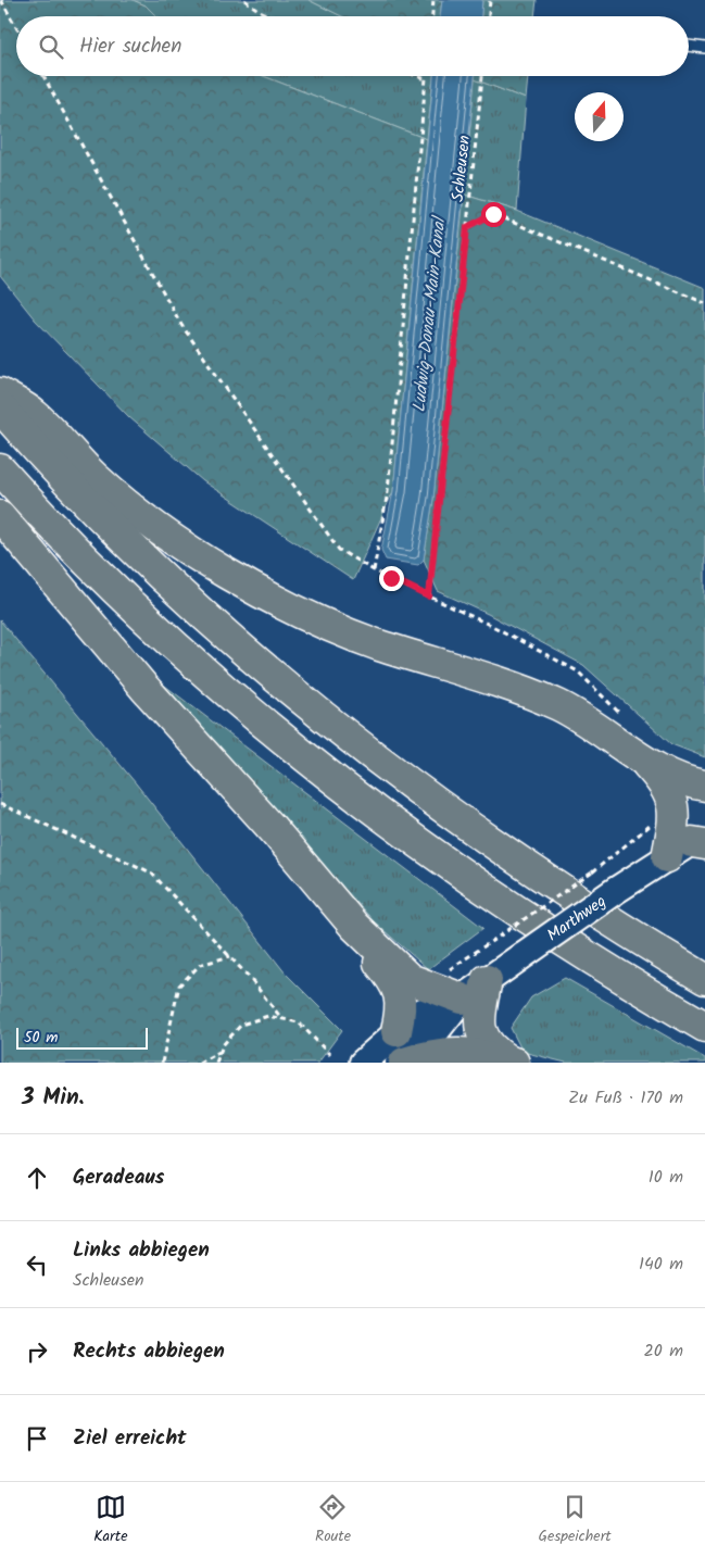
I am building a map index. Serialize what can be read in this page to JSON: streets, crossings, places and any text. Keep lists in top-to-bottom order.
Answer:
{
  "streets": {
    "main road": ["Marthweg"],
    "path": ["Schleusen"]
  },
  "water": ["Ludwig-Donau-Main-Kanal"],
  "scale_bar": "50 m",
  "north": "top",
  "page": {
    "search": "Hier suchen",
    "scale": "50 m",
    "heading": ["3 Min.", "Zu Fuß · 170 m"],
    "list": [
      ["Geradeaus", "10 m"],
      ["Links abbiegen", "Schleusen", "140 m"],
      ["Rechts abbiegen", "20 m"],
      "Ziel erreicht"
    ],
    "nav": ["Karte", "Route", "Gespeichert"]
  }
}
